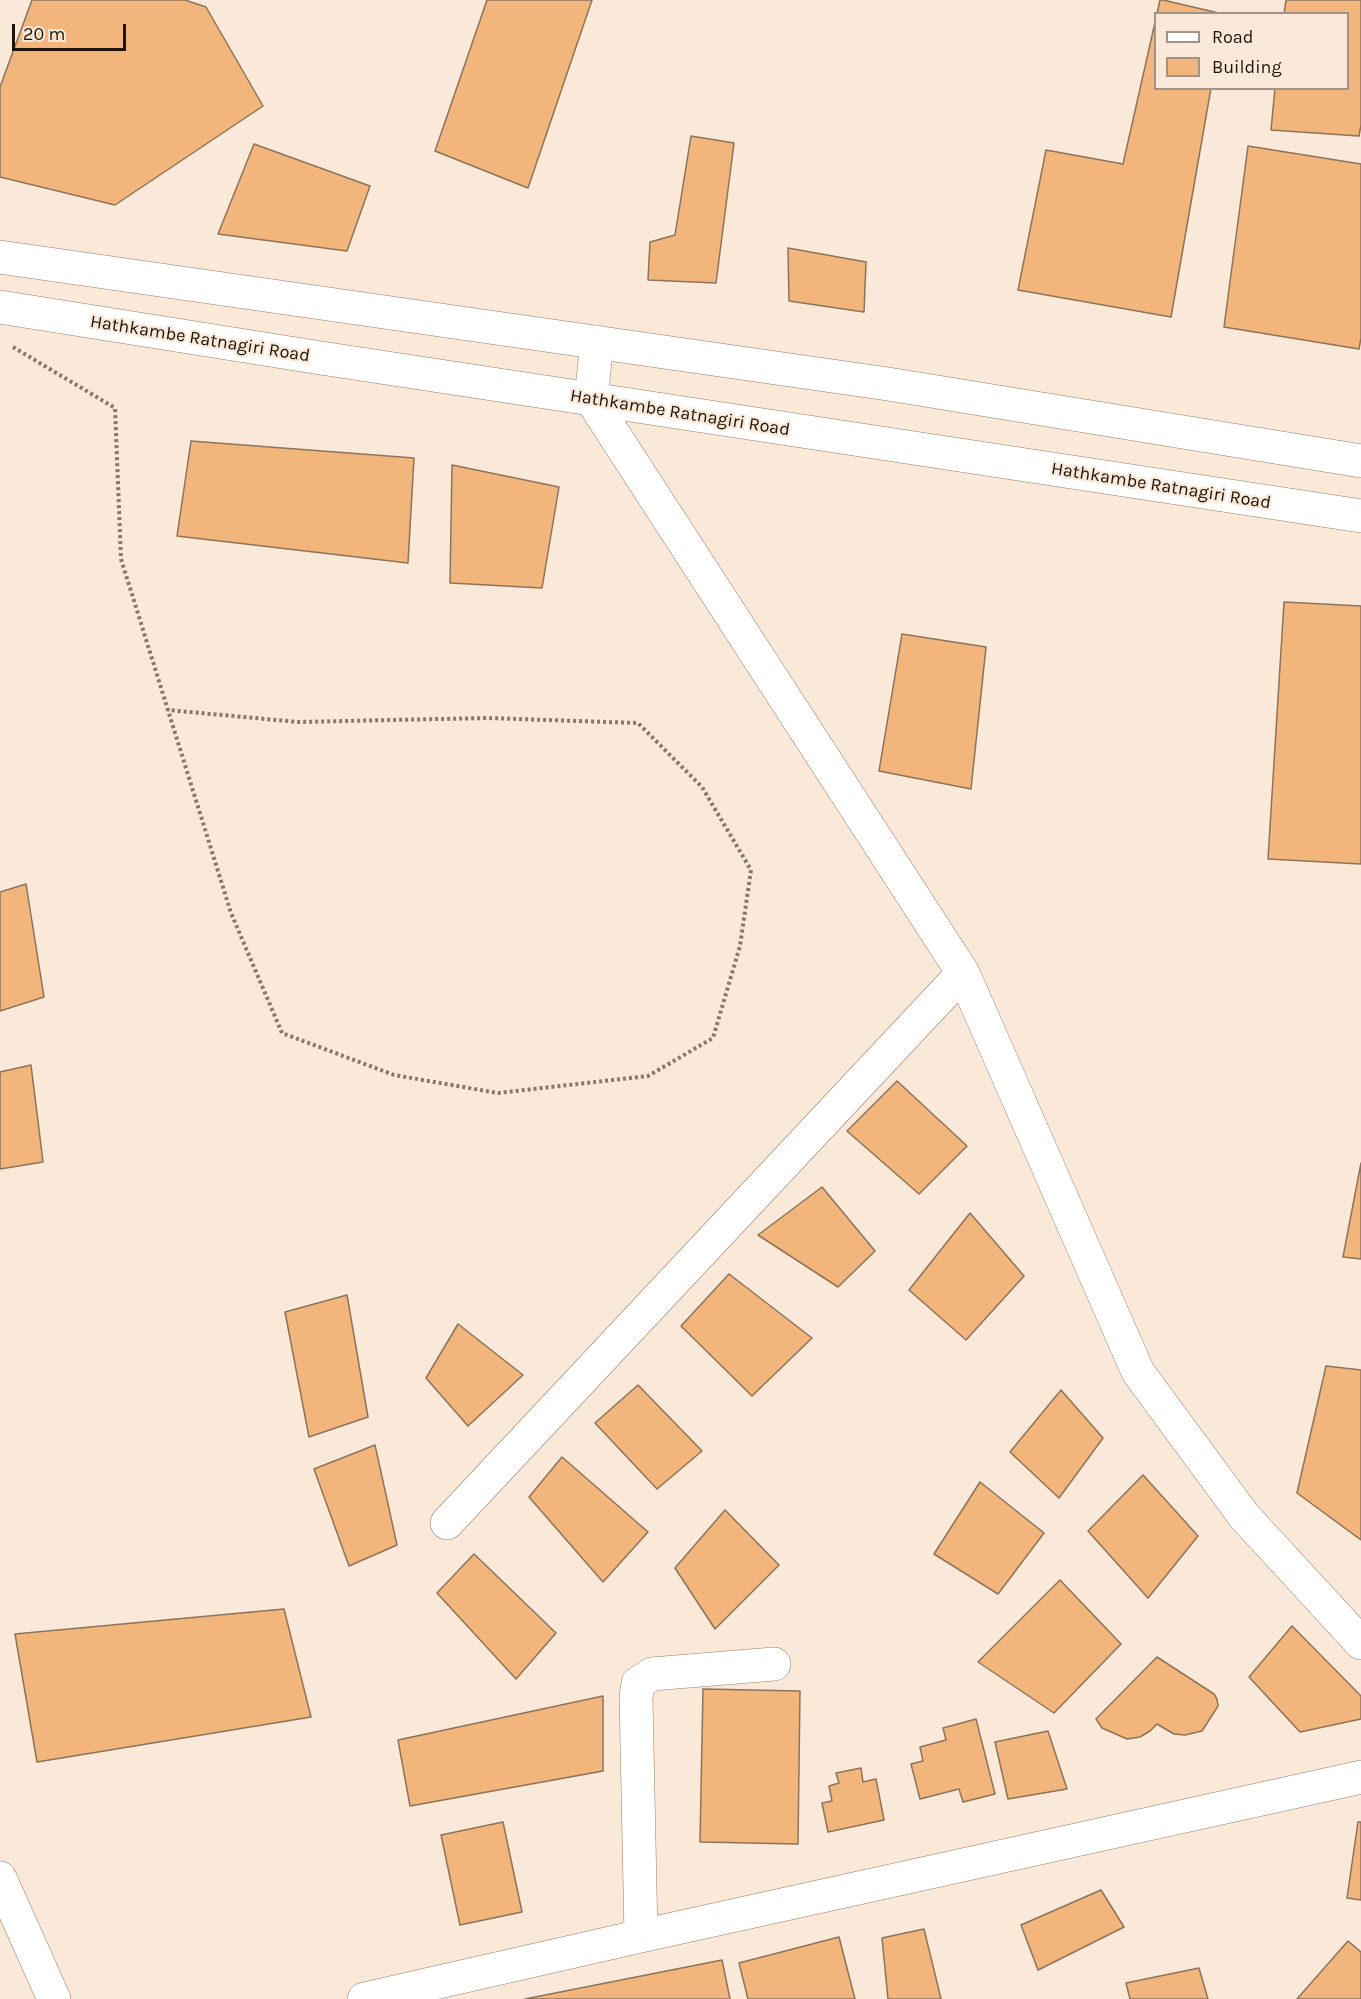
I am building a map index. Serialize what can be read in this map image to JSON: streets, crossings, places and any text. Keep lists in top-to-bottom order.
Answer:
{
  "streets": {
    "street": ["Hathkambe Ratnagiri Road"]
  },
  "legend": ["Road", "Building"],
  "scale_bar": "20 m"
}
